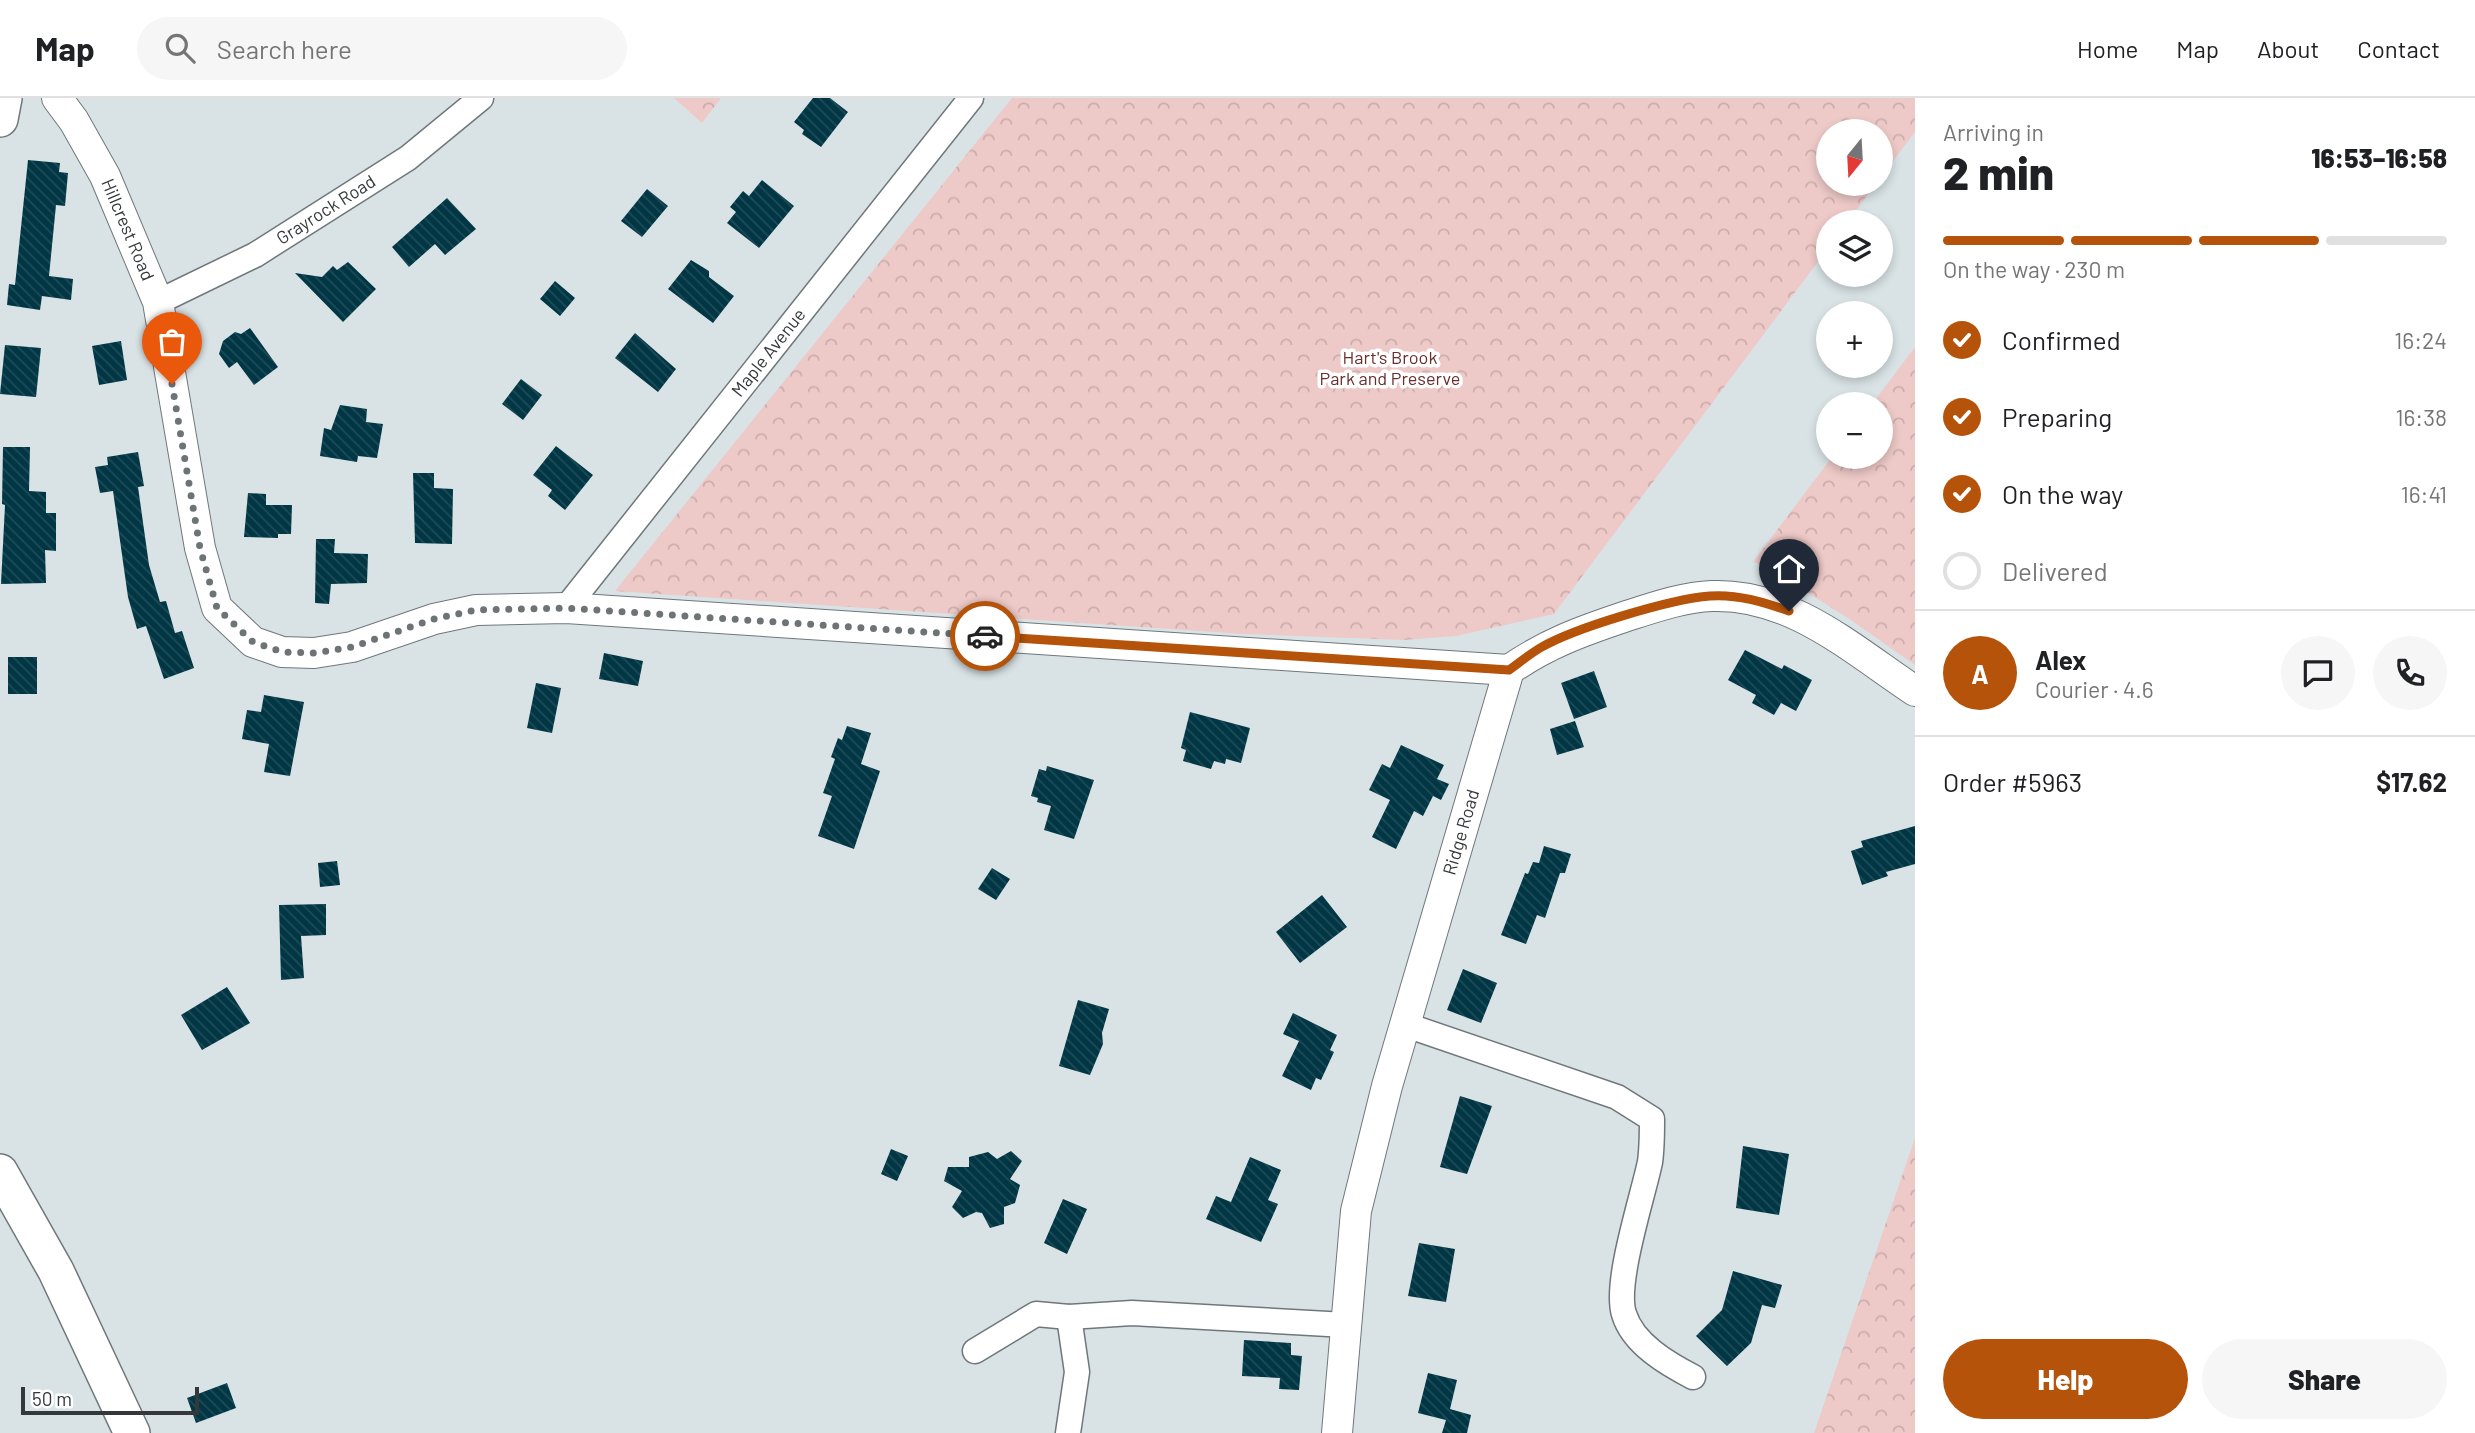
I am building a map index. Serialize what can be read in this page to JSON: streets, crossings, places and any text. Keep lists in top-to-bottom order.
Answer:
{
  "streets": {
    "street": [
      "Grayrock Road",
      "Hillcrest Road",
      "Maple Avenue",
      "Ridge Road"
    ]
  },
  "crossings": [
    ["Grayrock Road", "Hillcrest Road"],
    ["Hillcrest Road", "Maple Avenue"],
    ["Hillcrest Road", "Ridge Road"]
  ],
  "parks": ["Hart's Brook Park and Preserve"],
  "scale_bar": "50 m",
  "north": "bottom",
  "page": {
    "header": "Map",
    "search": "Search here",
    "nav": [
      "Home",
      "Map",
      "About",
      "Contact"
    ],
    "heading": ["2 min", "Arriving in", "16:53–16:58"],
    "panel": [
      "Alex",
      "Courier · 4.6",
      "Order #5963",
      "$17.62"
    ],
    "map_buttons": ["+", "−"],
    "bar": "On the way · 230 m",
    "list": [
      ["Confirmed", "16:24"],
      ["Preparing", "16:38"],
      ["On the way", "16:41"],
      "Delivered"
    ],
    "round": "A",
    "buttons": ["Help", "Share"],
    "scale": "50 m"
  }
}
